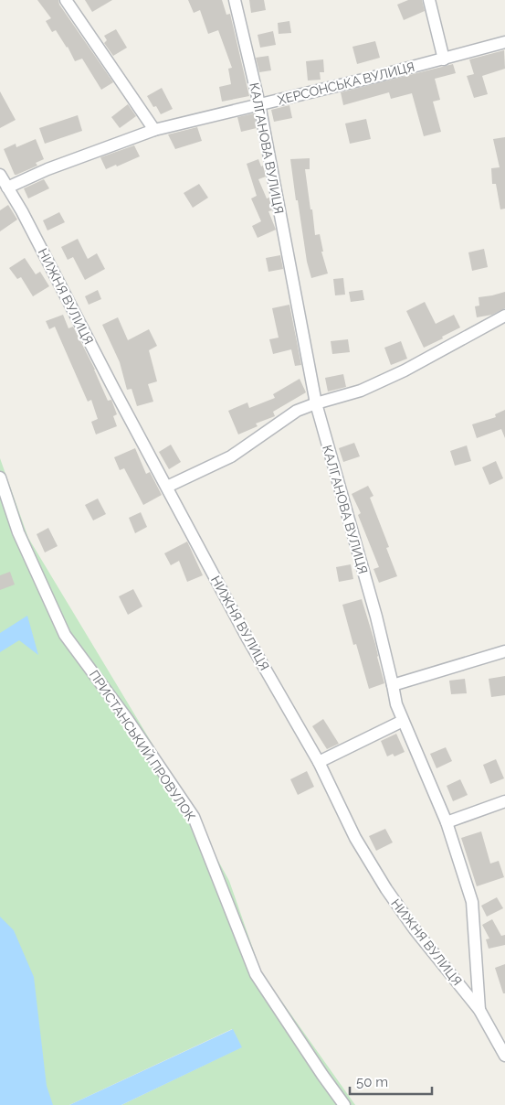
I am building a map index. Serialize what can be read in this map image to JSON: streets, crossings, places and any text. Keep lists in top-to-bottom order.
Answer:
{
  "streets": {
    "street": [
      "ХЕРСОНСЬКА ВУЛИЦЯ",
      "КАЛГАНОВА ВУЛИЦЯ",
      "НИЖНЯ ВУЛИЦЯ",
      "ПРИСТАНСЬКИЙ ПРОВУЛОК"
    ]
  },
  "crossings": [
    ["ХЕРСОНСЬКА ВУЛИЦЯ", "КАЛГАНОВА ВУЛИЦЯ"],
    ["ХЕРСОНСЬКА ВУЛИЦЯ", "НИЖНЯ ВУЛИЦЯ"],
    ["КАЛГАНОВА ВУЛИЦЯ", "НИЖНЯ ВУЛИЦЯ"]
  ],
  "scale_bar": "50 m"
}
